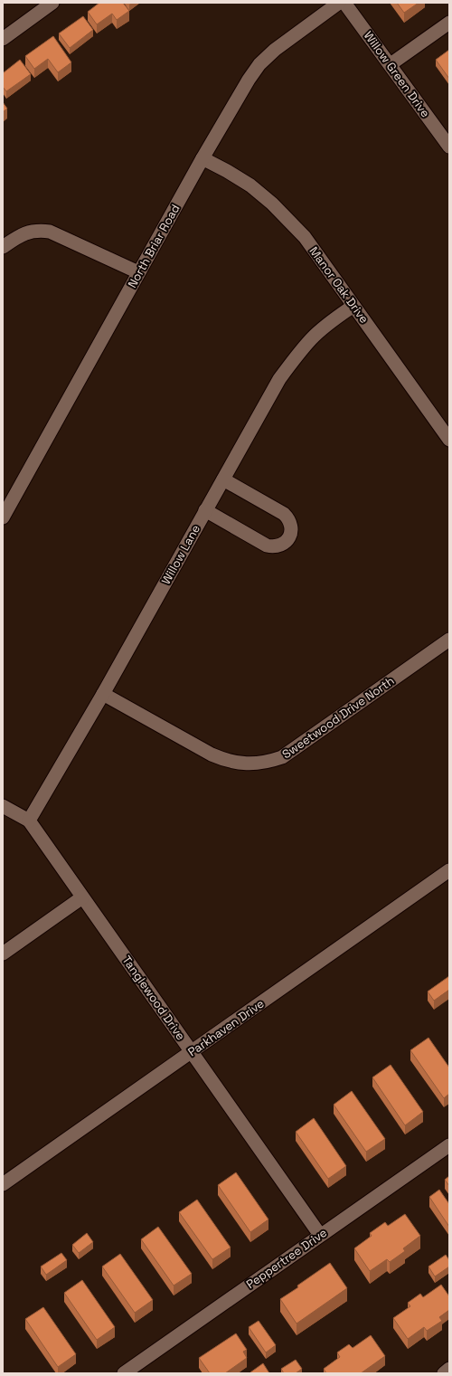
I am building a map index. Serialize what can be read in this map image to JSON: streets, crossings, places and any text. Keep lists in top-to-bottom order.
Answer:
{
  "streets": {
    "street": [
      "Willow Green Drive",
      "North Briar Road",
      "Manor Oak Drive",
      "Willow Lane",
      "Sweetwood Drive North",
      "Tanglewood Drive",
      "Parkhaven Drive",
      "Peppertree Drive"
    ]
  },
  "crossings": [
    ["North Briar Road", "Manor Oak Drive"],
    ["Manor Oak Drive", "Willow Lane"],
    ["Willow Lane", "Sweetwood Drive North"],
    ["Willow Lane", "Tanglewood Drive"],
    ["Tanglewood Drive", "Parkhaven Drive"],
    ["Tanglewood Drive", "Peppertree Drive"]
  ]
}
